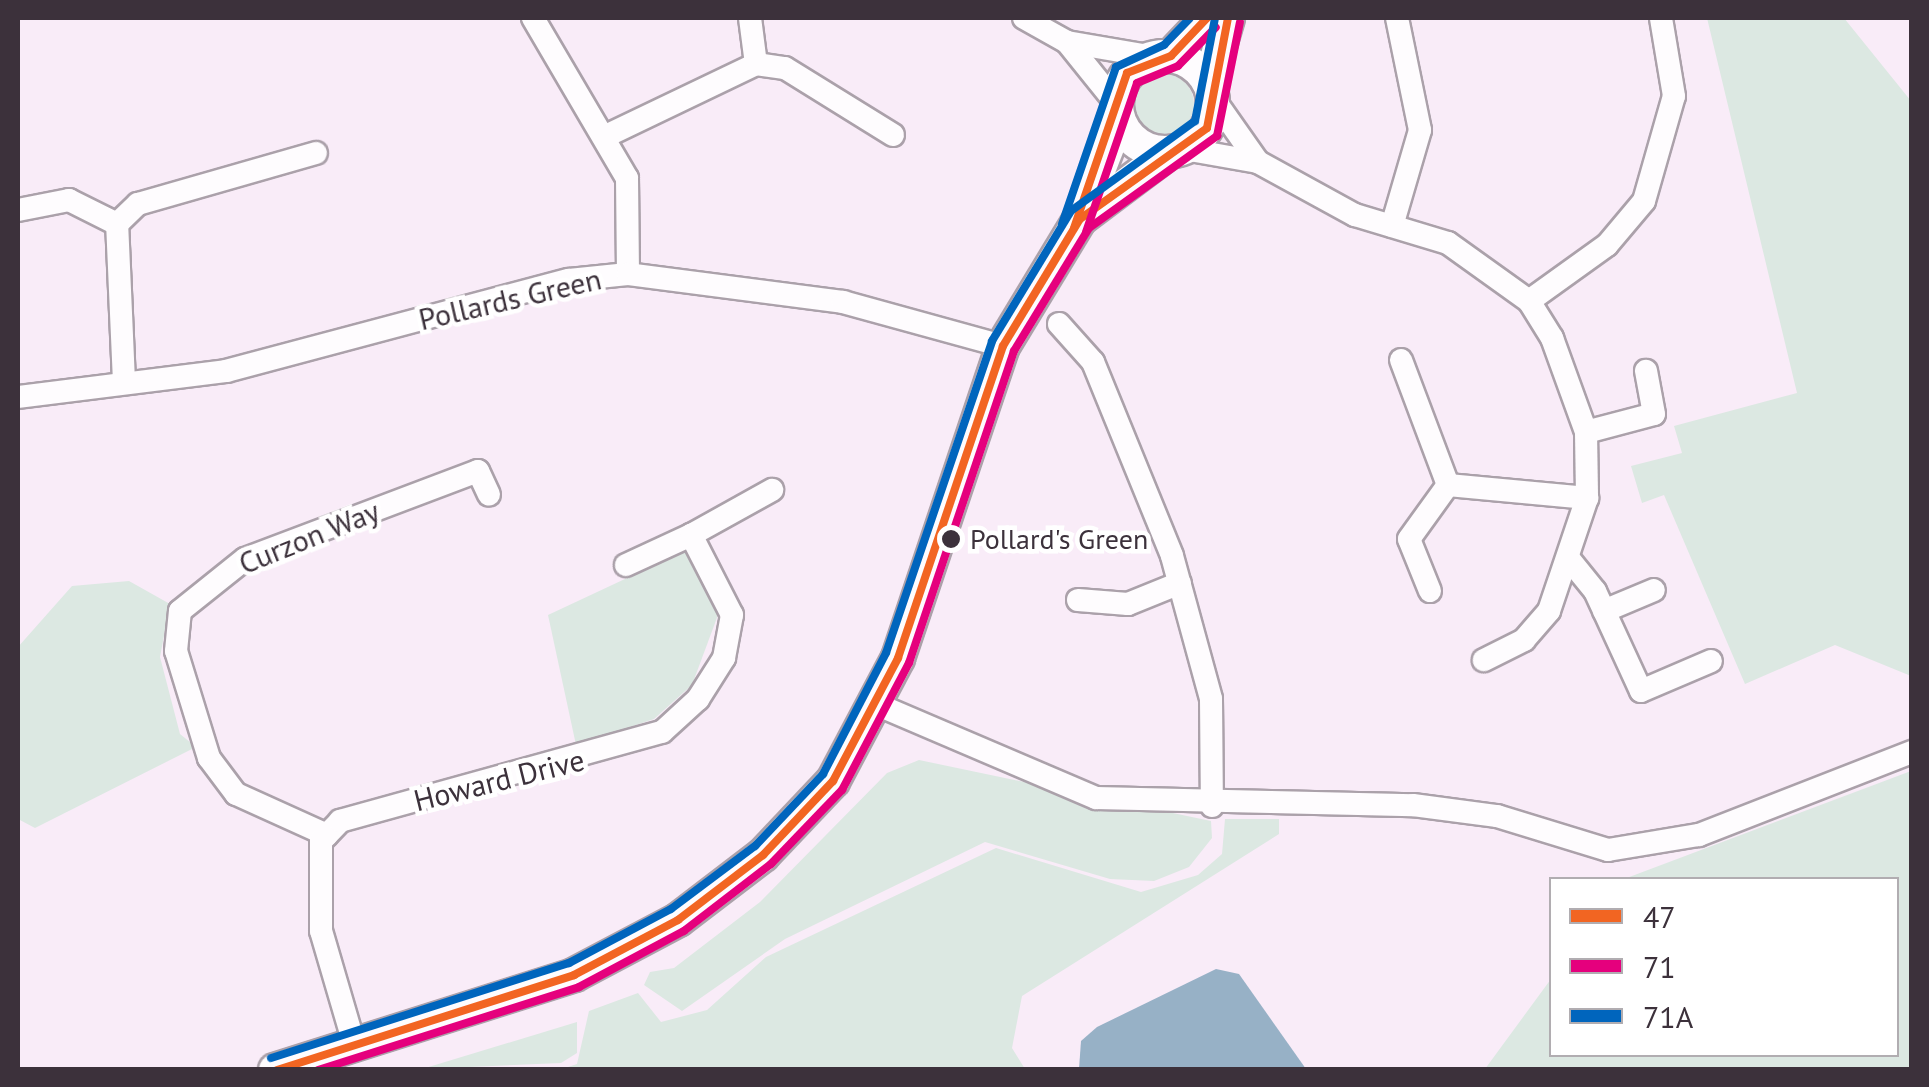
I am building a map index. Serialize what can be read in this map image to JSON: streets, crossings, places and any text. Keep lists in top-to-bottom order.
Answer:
{
  "streets": {
    "street": ["Pollards Green", "Curzon Way", "Howard Drive"]
  },
  "crossings": [
    ["Curzon Way", "Howard Drive"]
  ],
  "places": ["Pollard's Green"],
  "lines": ["transit line 47", "transit line 71A", "transit line 71"],
  "legend": ["47", "71", "71A"]
}
